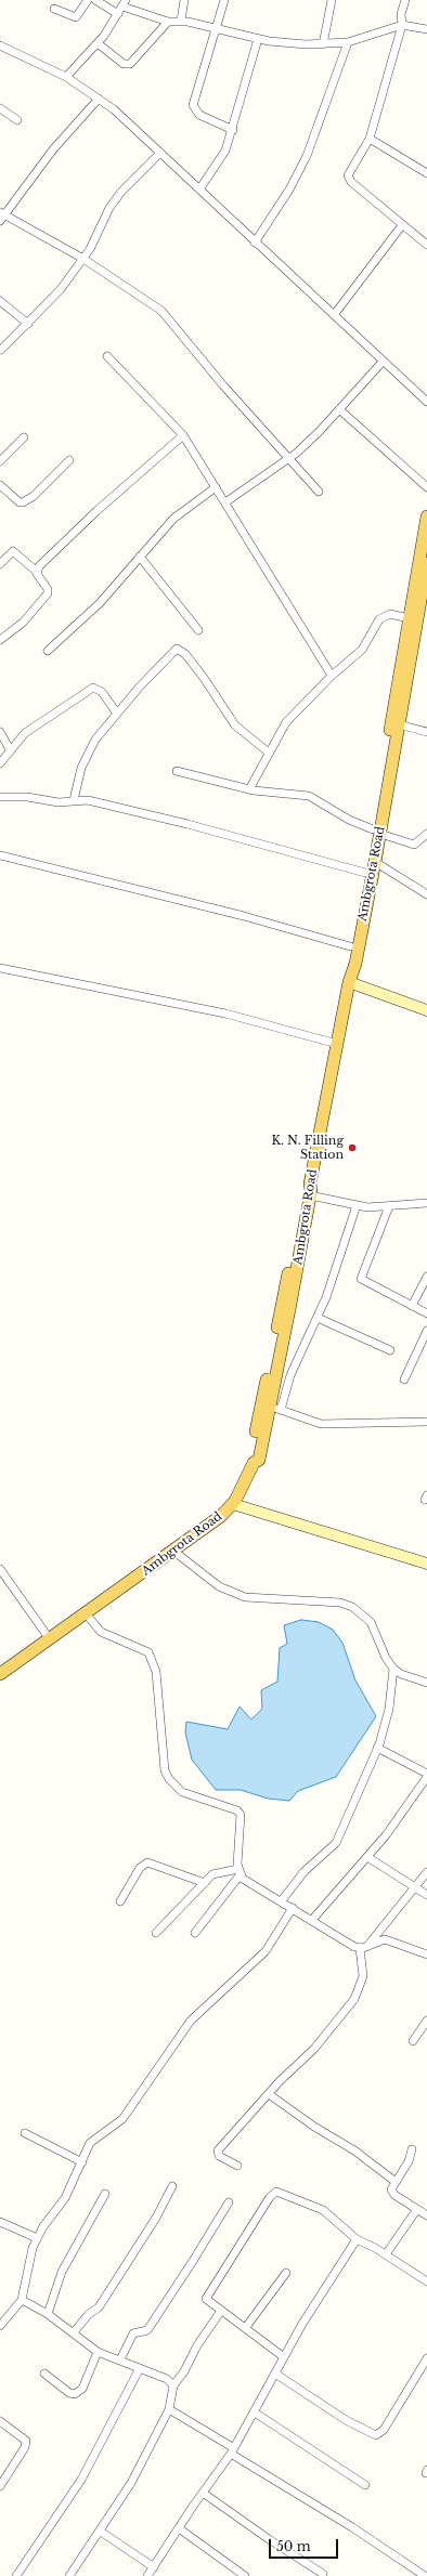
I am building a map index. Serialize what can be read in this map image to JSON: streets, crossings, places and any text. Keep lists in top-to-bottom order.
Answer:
{
  "streets": {
    "main road": ["Ambgrota Road"]
  },
  "places": ["K. N. Filling Station"],
  "scale_bar": "50 m"
}
